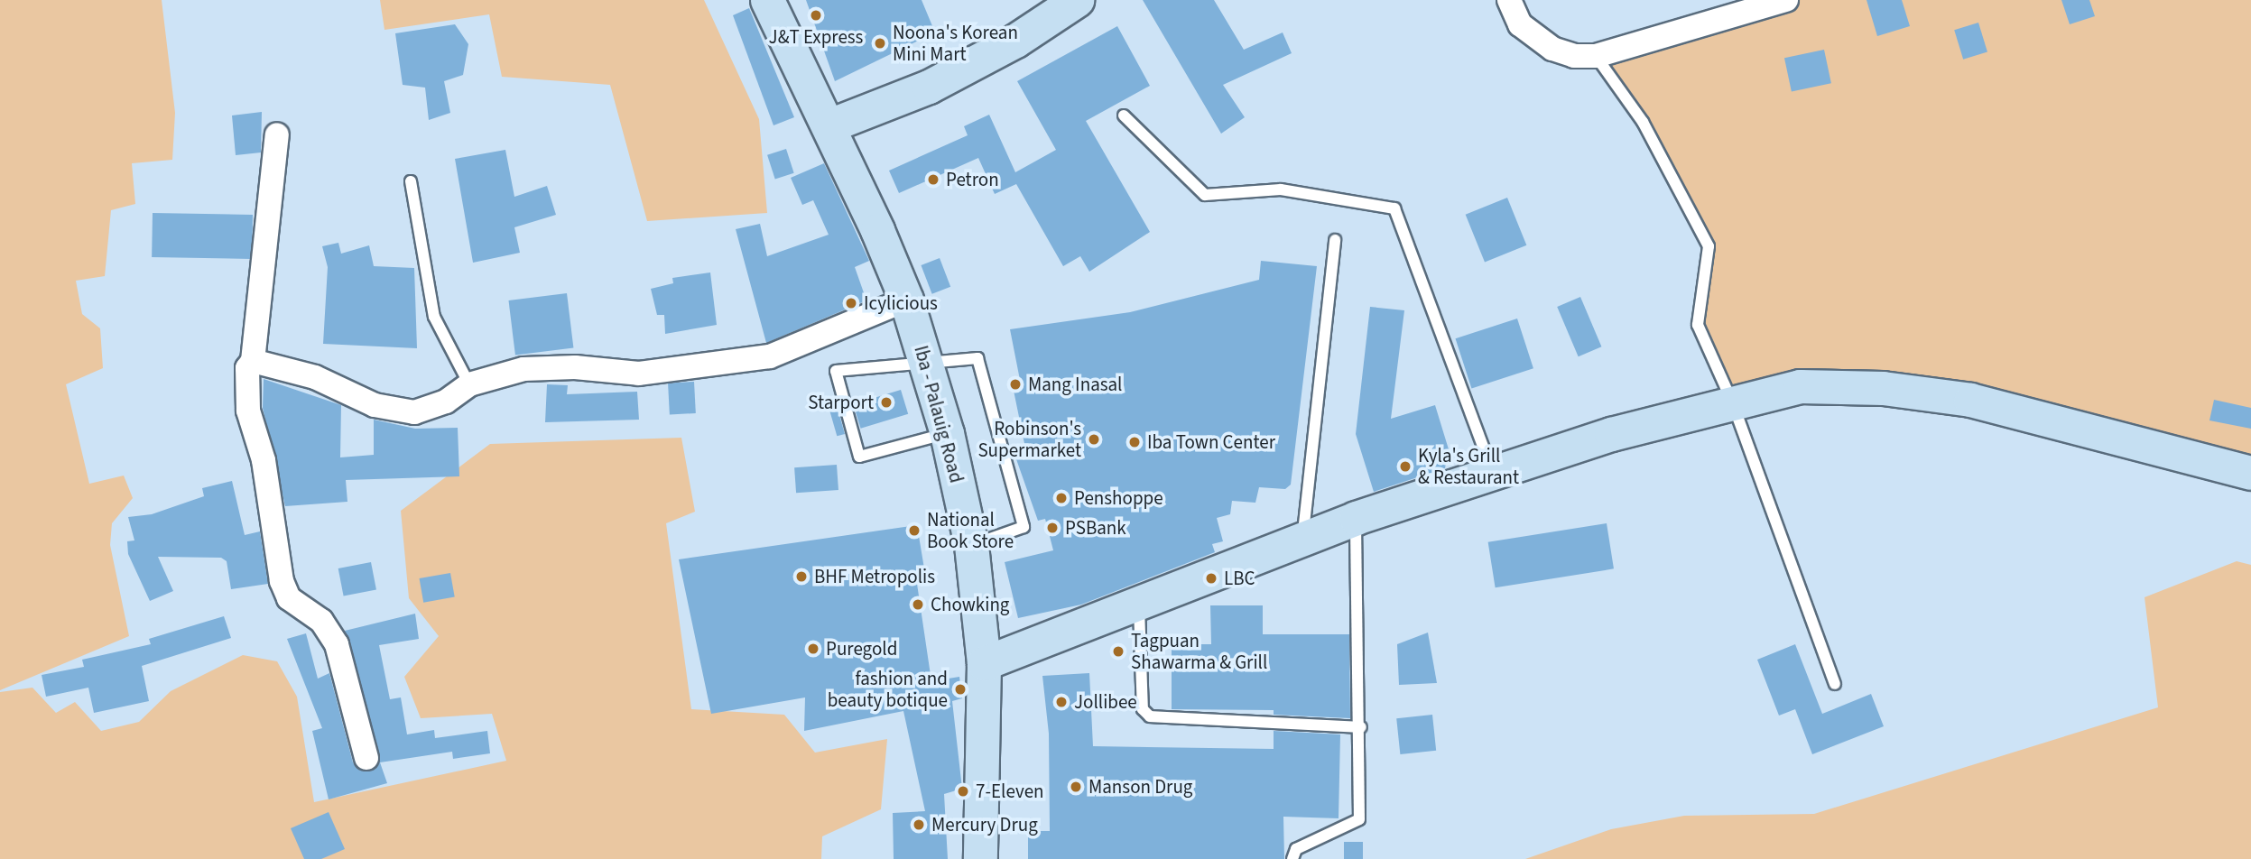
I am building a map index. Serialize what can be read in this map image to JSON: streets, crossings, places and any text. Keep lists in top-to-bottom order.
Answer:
{
  "streets": {
    "main road": ["Iba - Palauig Road"]
  },
  "places": [
    "J&T Express",
    "Noona's Korean Mini Mart",
    "Petron",
    "Icylicious",
    "Mang Inasal",
    "Starport",
    "Robinson's Supermarket",
    "Iba Town Center",
    "Kyla's Grill & Restaurant",
    "Penshoppe",
    "PSBank",
    "National Book Store",
    "BHF Metropolis",
    "LBC",
    "Chowking",
    "Puregold",
    "Tagpuan Shawarma & Grill",
    "fashion and beauty botique",
    "Jollibee",
    "Manson Drug",
    "7-Eleven",
    "Mercury Drug"
  ]
}
